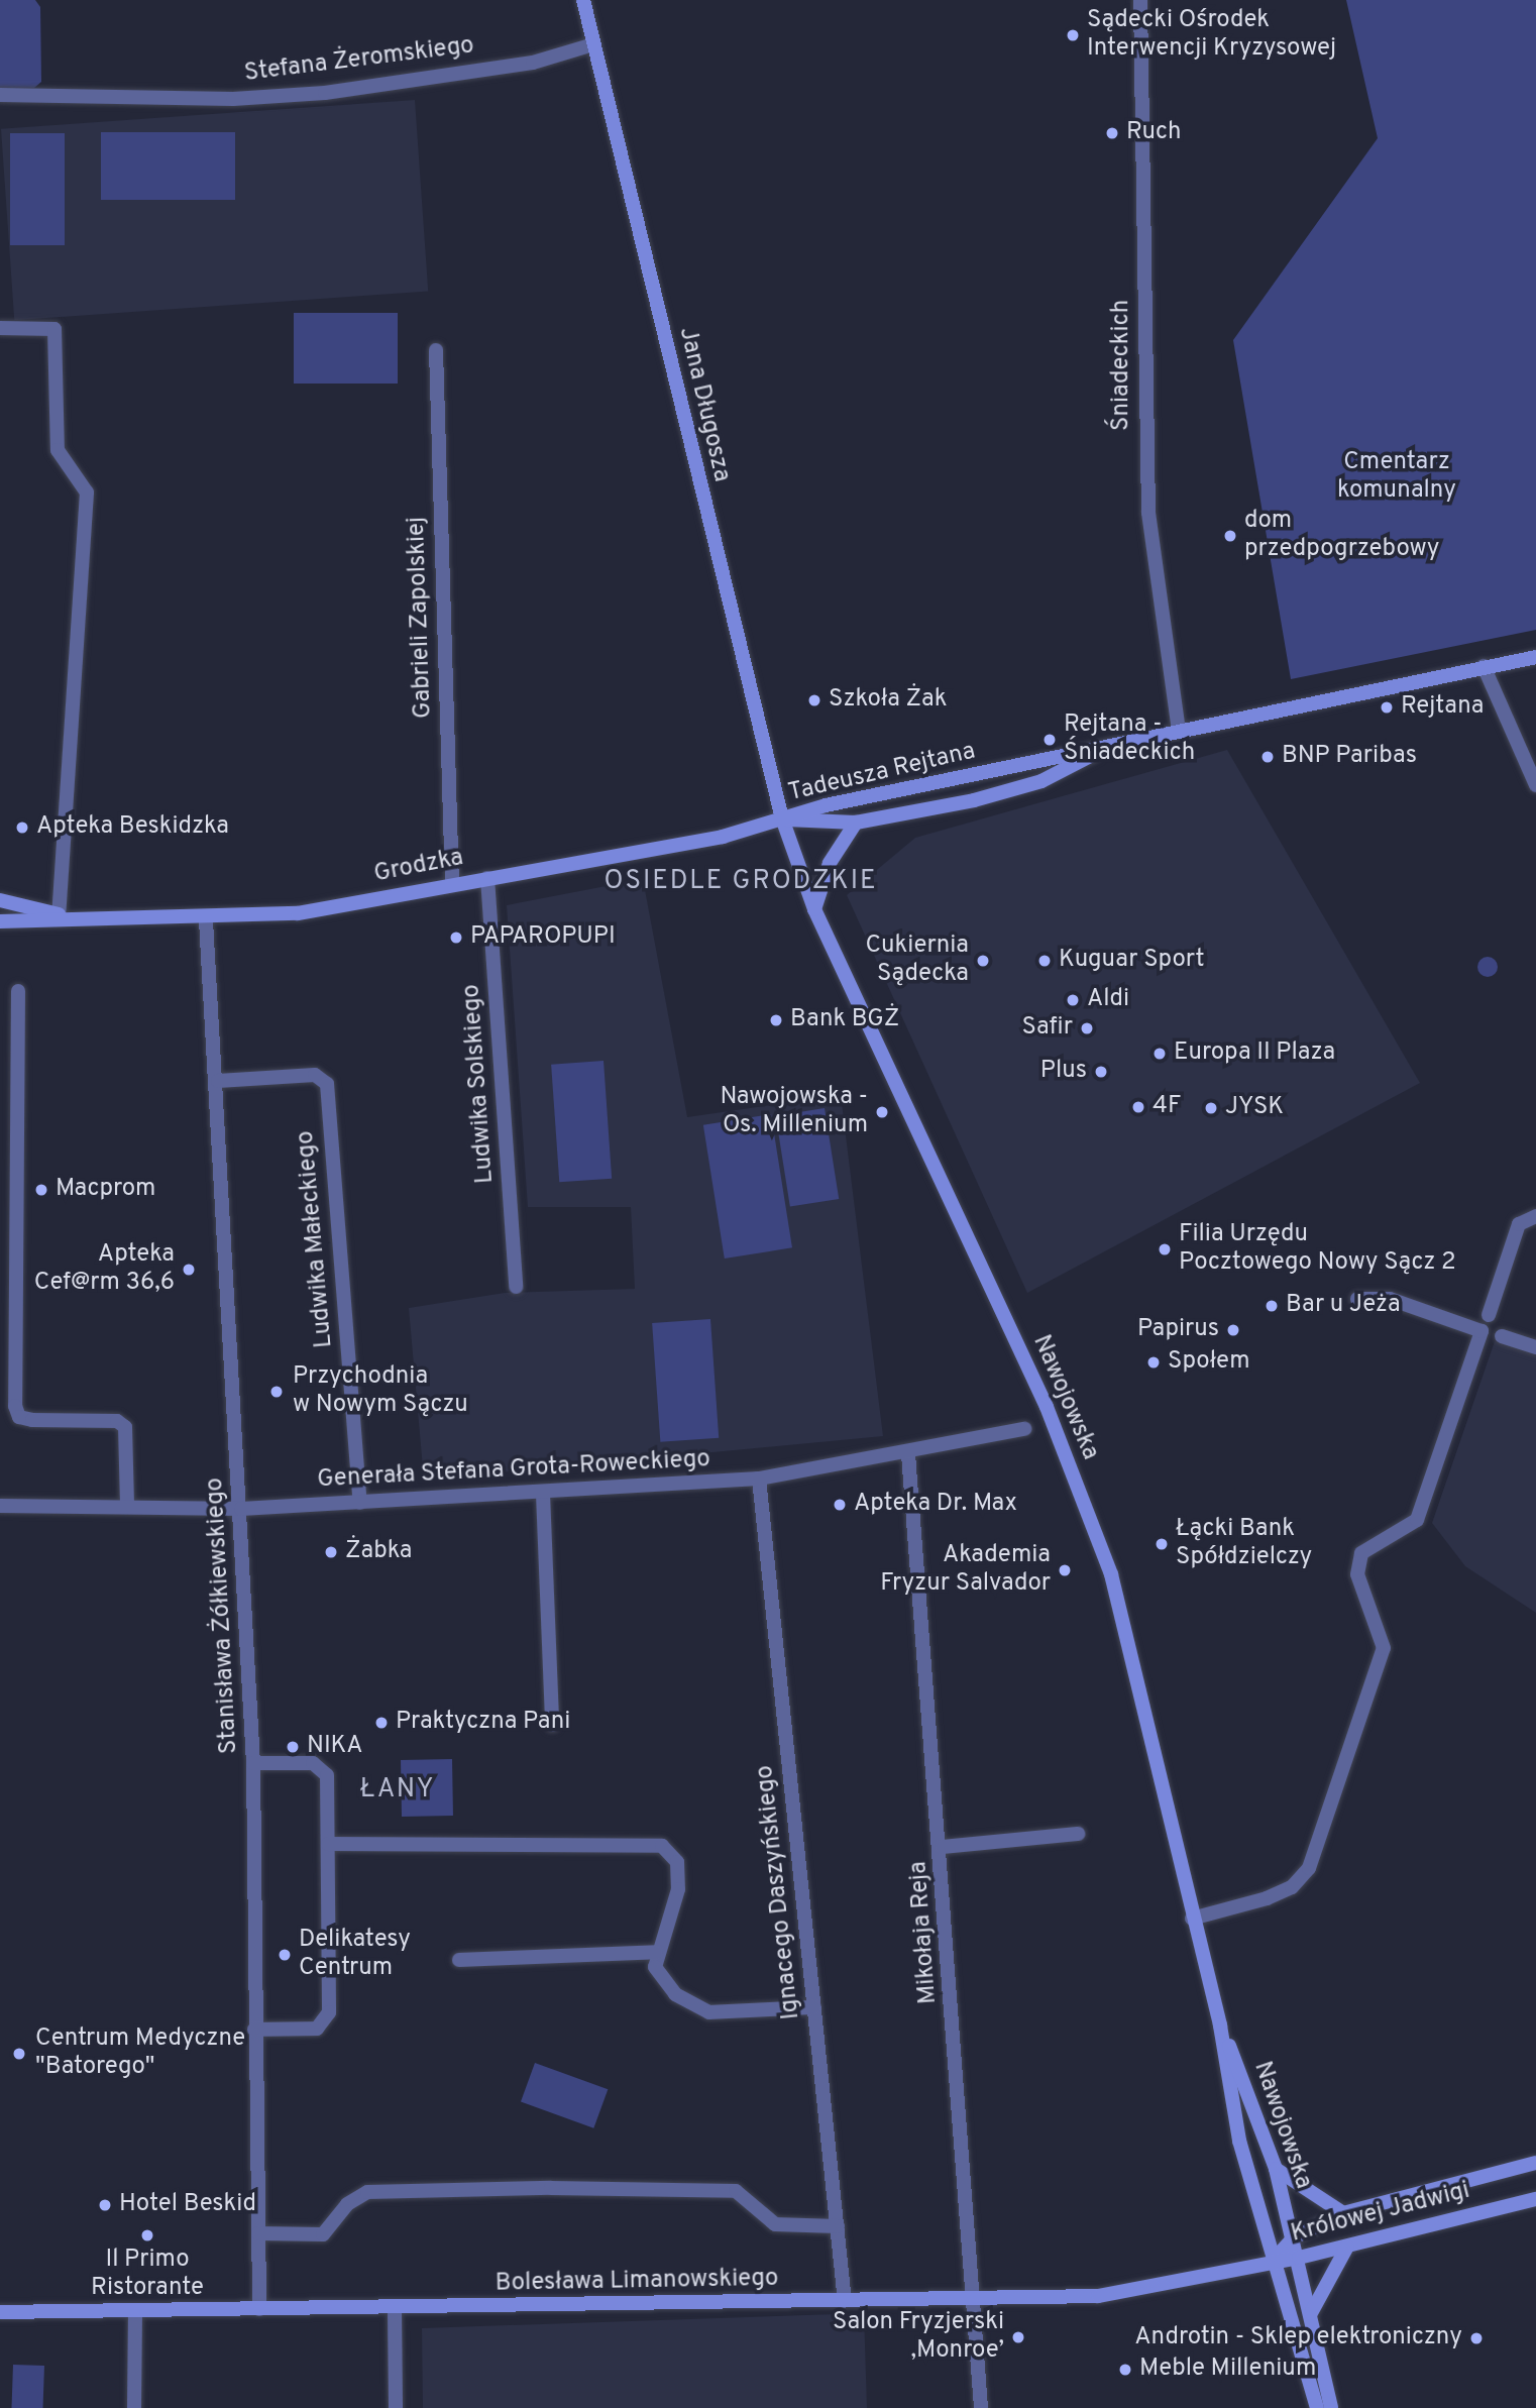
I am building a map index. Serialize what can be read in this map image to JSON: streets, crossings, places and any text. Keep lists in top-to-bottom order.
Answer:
{
  "streets": {
    "street": [
      "Stefana Żeromskiego",
      "Śniadeckich",
      "Jana Długosza",
      "Gabrieli Zapolskiej",
      "Tadeusza Rejtana",
      "Grodzka",
      "Ludwika Solskiego",
      "Ludwika Małeckiego",
      "Nawojowska",
      "Generała Stefana Grota-Roweckiego",
      "Stanisława Żółkiewskiego",
      "Ignacego Daszyńskiego",
      "Mikołaja Reja",
      "Królowej Jadwigi",
      "Bolesława Limanowskiego"
    ]
  },
  "crossings": [
    ["Stefana Żeromskiego", "Jana Długosza"],
    ["Śniadeckich", "Tadeusza Rejtana"],
    ["Jana Długosza", "Tadeusza Rejtana"],
    ["Jana Długosza", "Grodzka"],
    ["Jana Długosza", "Nawojowska"],
    ["Gabrieli Zapolskiej", "Grodzka"],
    ["Tadeusza Rejtana", "Grodzka"],
    ["Tadeusza Rejtana", "Nawojowska"],
    ["Grodzka", "Ludwika Solskiego"],
    ["Grodzka", "Nawojowska"],
    ["Grodzka", "Stanisława Żółkiewskiego"],
    ["Ludwika Małeckiego", "Generała Stefana Grota-Roweckiego"],
    ["Ludwika Małeckiego", "Stanisława Żółkiewskiego"],
    ["Nawojowska", "Królowej Jadwigi"],
    ["Nawojowska", "Bolesława Limanowskiego"],
    ["Generała Stefana Grota-Roweckiego", "Stanisława Żółkiewskiego"],
    ["Generała Stefana Grota-Roweckiego", "Ignacego Daszyńskiego"],
    ["Generała Stefana Grota-Roweckiego", "Mikołaja Reja"],
    ["Stanisława Żółkiewskiego", "Bolesława Limanowskiego"],
    ["Ignacego Daszyńskiego", "Bolesława Limanowskiego"],
    ["Mikołaja Reja", "Bolesława Limanowskiego"],
    ["Królowej Jadwigi", "Bolesława Limanowskiego"]
  ],
  "districts": ["OSIEDLE GRODZKIE", "ŁANY"],
  "parks": ["Cmentarz komunalny"],
  "places": [
    "Sądecki Ośrodek Interwencji Kryzysowej",
    "Ruch",
    "dom przedpogrzebowy",
    "Szkoła Żak",
    "Rejtana",
    "Rejtana - Śniadeckich",
    "BNP Paribas",
    "Apteka Beskidzka",
    "PAPAROPUPI",
    "Cukiernia Sądecka",
    "Kuguar Sport",
    "Aldi",
    "Bank BGŻ",
    "Safir",
    "Europa II Plaza",
    "Plus",
    "4F",
    "JYSK",
    "Nawojowska - Os. Millenium",
    "Macprom",
    "Filia Urzędu Pocztowego Nowy Sącz 2",
    "Apteka Cef@rm 36,6",
    "Bar u Jeża",
    "Papirus",
    "Społem",
    "Przychodnia w Nowym Sączu",
    "Apteka Dr. Max",
    "Łącki Bank Spółdzielczy",
    "Żabka",
    "Akademia Fryzur Salvador",
    "Praktyczna Pani",
    "NIKA",
    "Delikatesy Centrum",
    "Centrum Medyczne \"Batorego\"",
    "Hotel Beskid",
    "Il Primo Ristorante",
    "Salon Fryzjerski ‚Monroe’",
    "Androtin - Sklep elektroniczny",
    "Meble Millenium"
  ]
}
